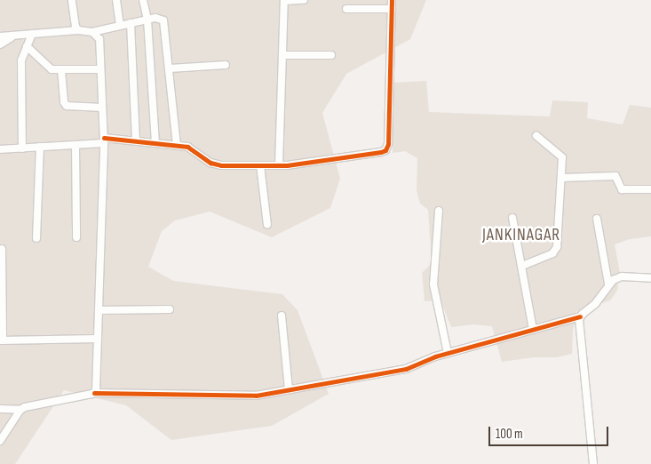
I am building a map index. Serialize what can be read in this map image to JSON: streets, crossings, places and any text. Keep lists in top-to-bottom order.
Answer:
{
  "districts": ["JANKINAGAR"],
  "scale_bar": "100 m"
}
